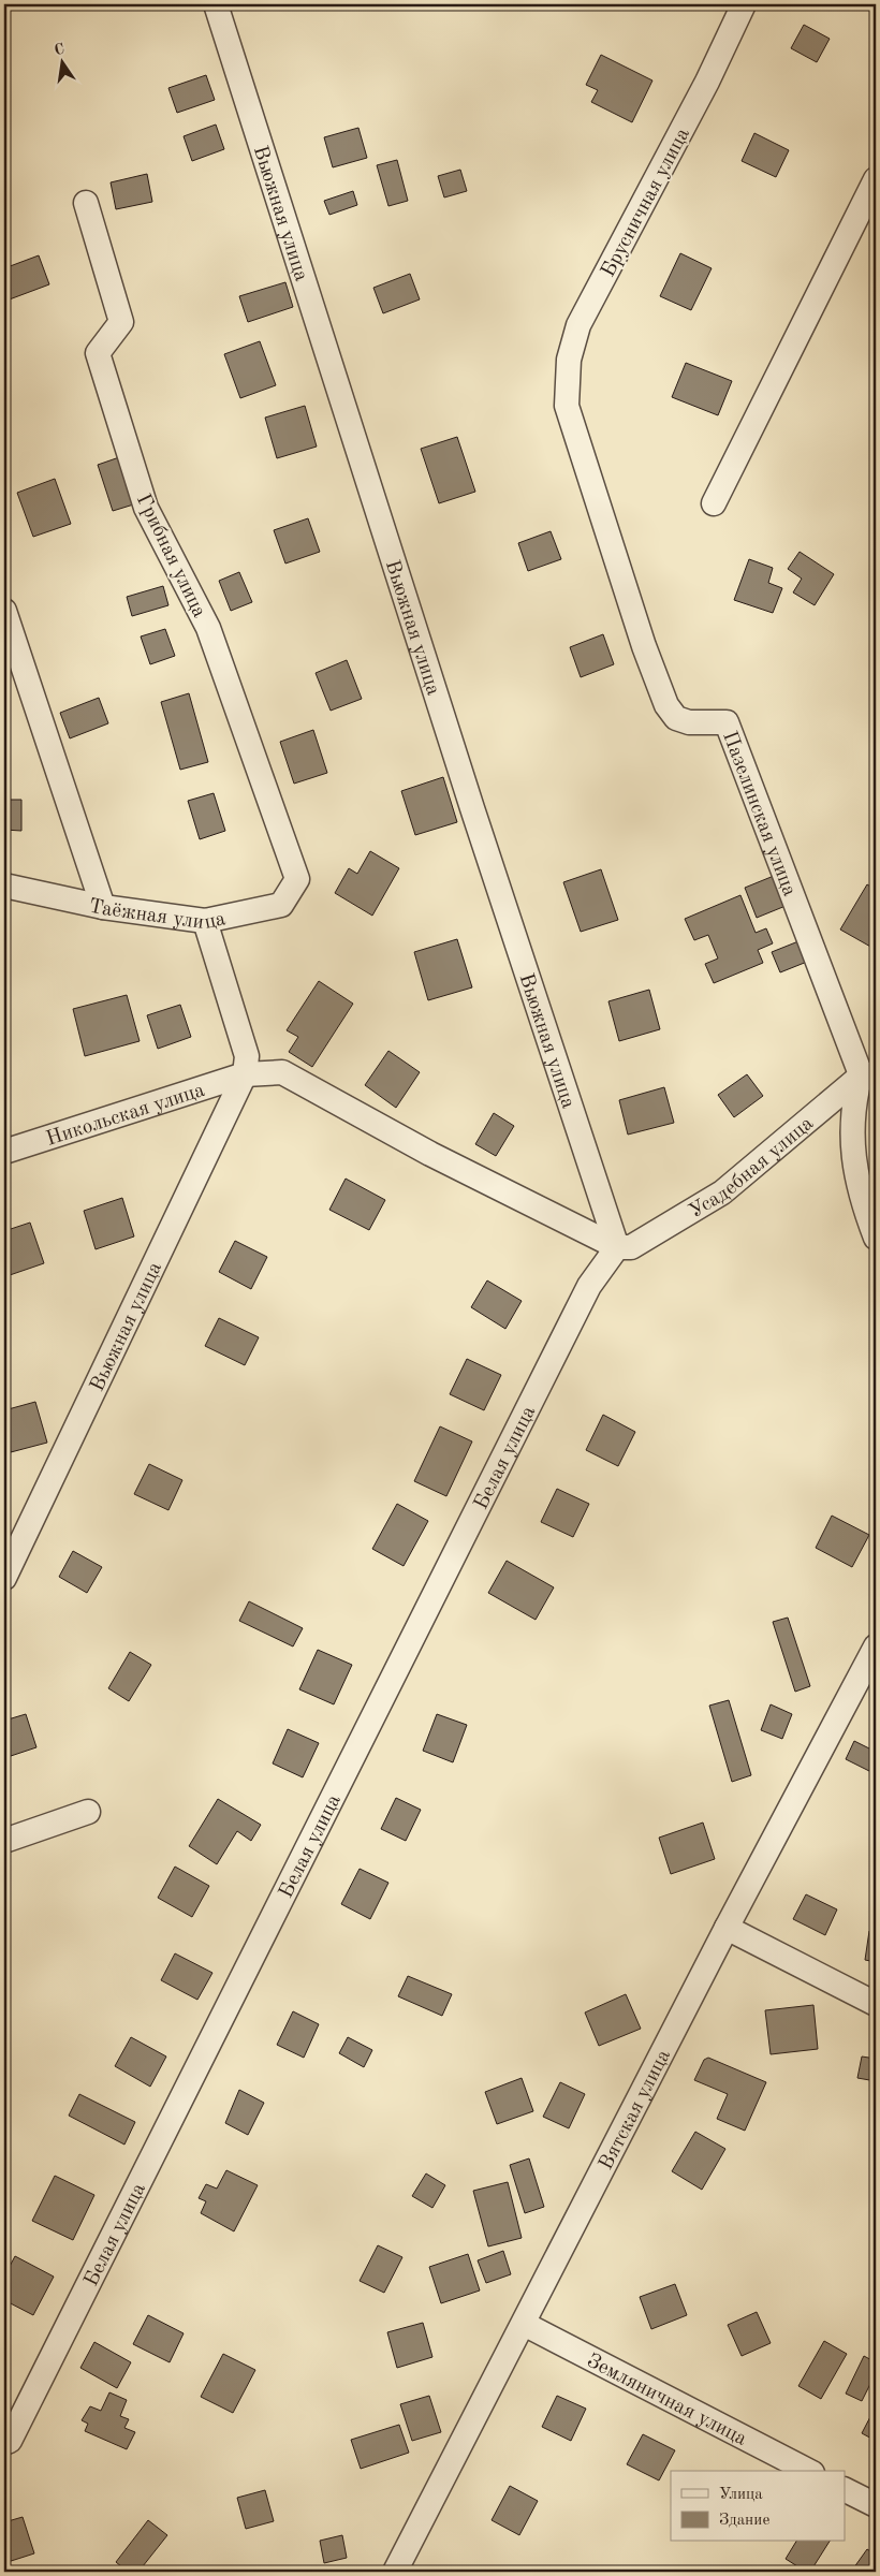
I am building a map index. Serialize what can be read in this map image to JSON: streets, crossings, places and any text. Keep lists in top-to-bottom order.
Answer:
{
  "streets": {
    "street": [
      "Брусничная улица",
      "Вьюжная улица",
      "Грибная улица",
      "Пазелинская улица",
      "Таёжная улица",
      "Никольская улица",
      "Усадебная улица",
      "Белая улица",
      "Вятская улица",
      "Земляничная улица"
    ]
  },
  "crossings": [
    ["Брусничная улица", "Пазелинская улица"],
    ["Вьюжная улица", "Никольская улица"],
    ["Вьюжная улица", "Усадебная улица"],
    ["Вьюжная улица", "Белая улица"],
    ["Грибная улица", "Таёжная улица"],
    ["Пазелинская улица", "Усадебная улица"],
    ["Никольская улица", "Усадебная улица"],
    ["Никольская улица", "Белая улица"],
    ["Усадебная улица", "Белая улица"],
    ["Вятская улица", "Земляничная улица"]
  ],
  "legend": ["Улица", "Здание"],
  "north": "top"
}
